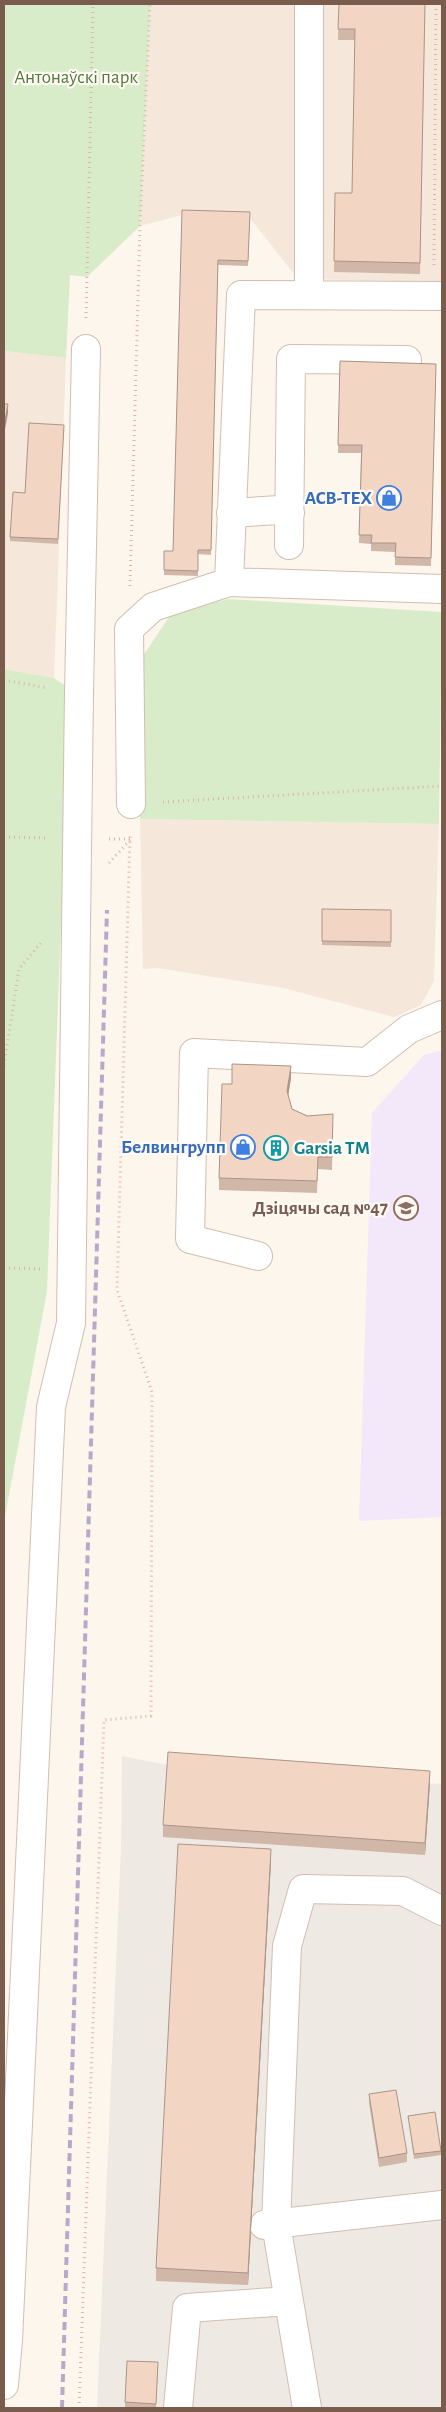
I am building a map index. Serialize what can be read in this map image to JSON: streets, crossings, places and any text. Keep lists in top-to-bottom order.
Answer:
{
  "parks": ["Антонаўскі парк"],
  "places": {
    "shop": ["ACB-TEX", "Белвингрупп"],
    "building": ["Garsia TM"],
    "school or university": ["Дзіцячы сад №47"]
  }
}
